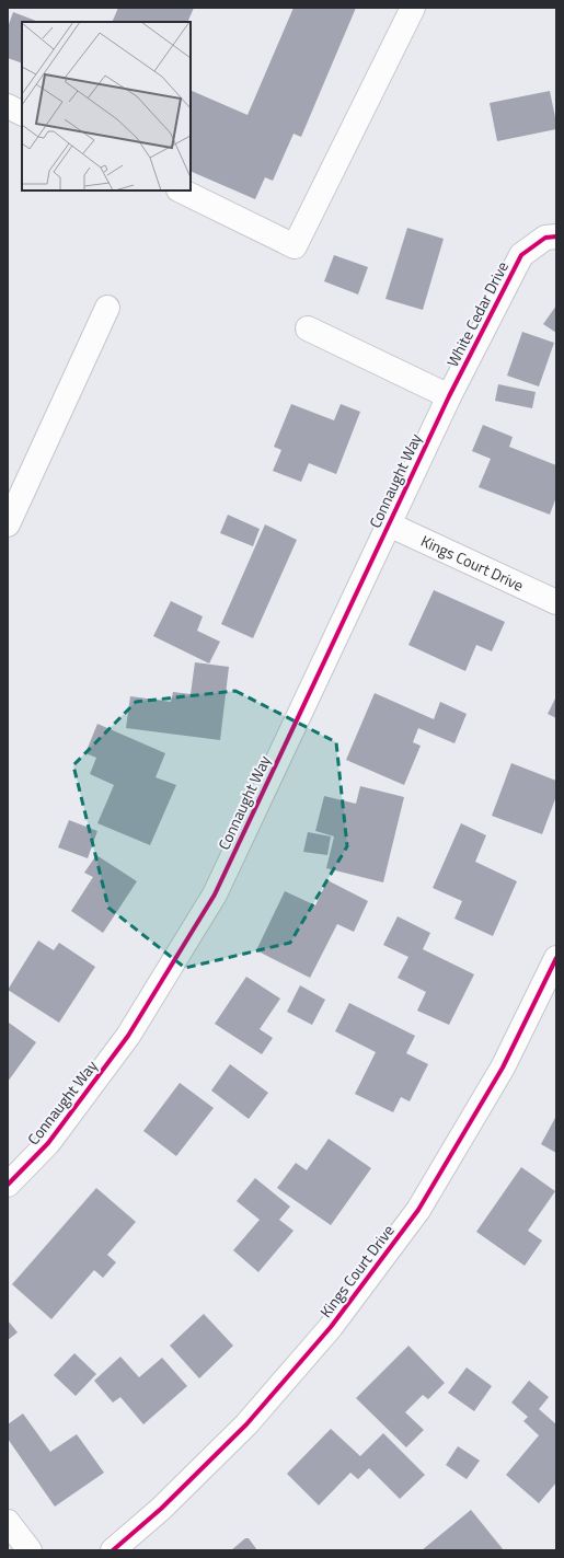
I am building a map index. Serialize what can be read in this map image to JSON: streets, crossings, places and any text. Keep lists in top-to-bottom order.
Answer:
{
  "streets": {
    "street": ["White Cedar Drive", "Connaught Way", "Kings Court Drive"]
  },
  "crossings": [
    ["White Cedar Drive", "Connaught Way"],
    ["Connaught Way", "Kings Court Drive"]
  ]
}
